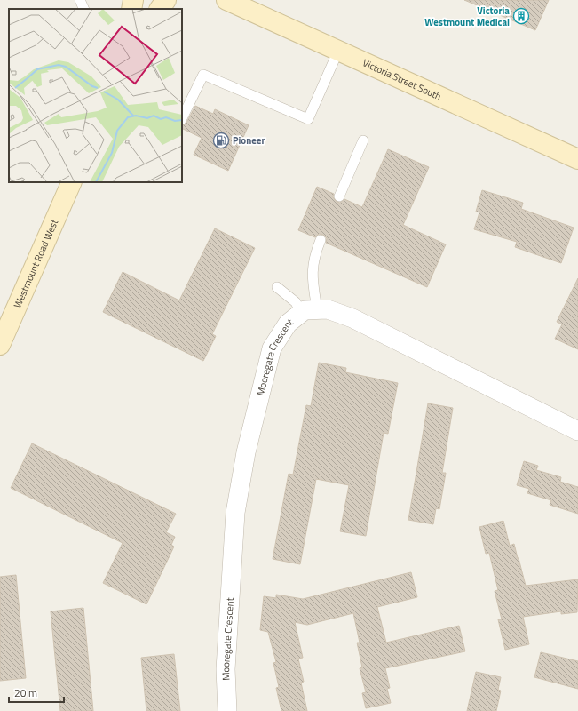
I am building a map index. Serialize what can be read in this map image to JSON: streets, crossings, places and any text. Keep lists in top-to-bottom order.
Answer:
{
  "streets": {
    "main road": ["Victoria Street South", "Westmount Road West"],
    "street": ["Mooregate Crescent"]
  },
  "places": {
    "building": ["Victoria Westmount Medical"],
    "fuel station": ["Pioneer"]
  },
  "scale_bar": "20 m"
}
